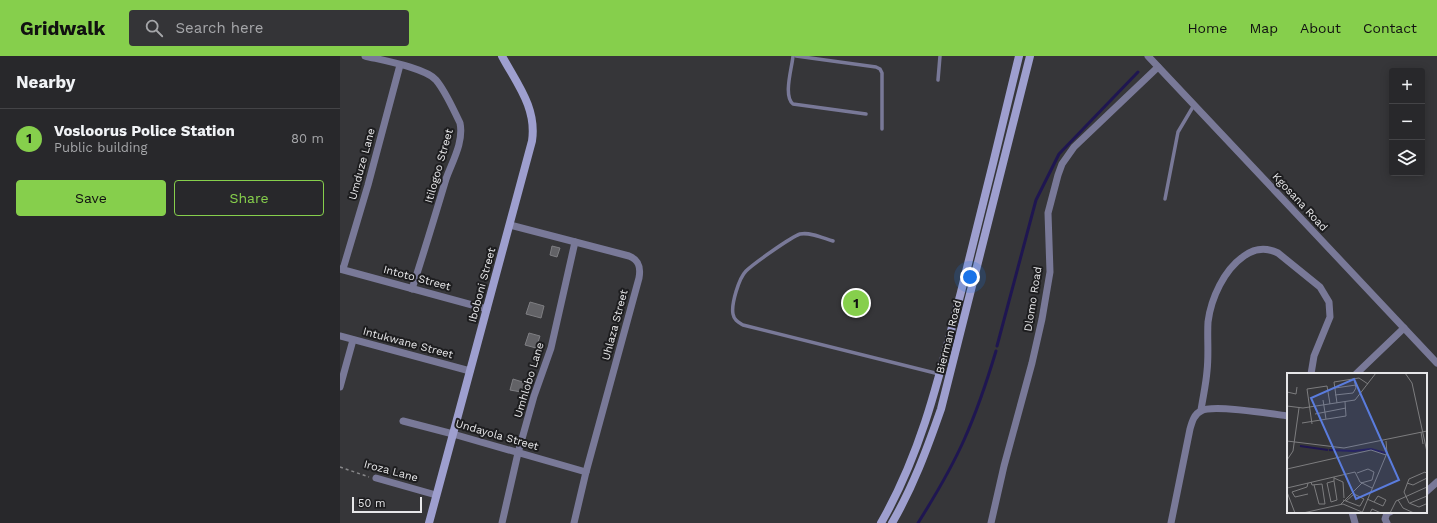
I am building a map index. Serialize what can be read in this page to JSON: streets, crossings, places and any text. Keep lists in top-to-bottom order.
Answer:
{
  "streets": {
    "main road": ["Iboboni Street", "Bierman Road"],
    "street": [
      "Umduze Lane",
      "Itilogoo Street",
      "Kgosana Road",
      "Intoto Street",
      "Dlomo Road",
      "Uhlaza Street",
      "Intukwane Street",
      "Umhlobo Lane",
      "Undayola Street",
      "Iroza Lane"
    ]
  },
  "crossings": [
    ["Umduze Lane", "Itilogoo Street"],
    ["Umduze Lane", "Intoto Street"],
    ["Itilogoo Street", "Intoto Street"],
    ["Kgosana Road", "Dlomo Road"],
    ["Intoto Street", "Iboboni Street"],
    ["Iboboni Street", "Uhlaza Street"],
    ["Iboboni Street", "Intukwane Street"],
    ["Iboboni Street", "Undayola Street"],
    ["Iboboni Street", "Iroza Lane"],
    ["Uhlaza Street", "Umhlobo Lane"],
    ["Uhlaza Street", "Undayola Street"],
    ["Umhlobo Lane", "Undayola Street"]
  ],
  "scale_bar": "50 m",
  "page": {
    "header": "Gridwalk",
    "search": "Search here",
    "nav": [
      "Home",
      "Map",
      "About",
      "Contact"
    ],
    "heading": "Nearby",
    "map_buttons": ["+", "−"],
    "list": [
      {
        "mark": "1",
        "name": "Vosloorus Police Station",
        "note": "Public building",
        "value": "80 m"
      }
    ],
    "buttons": ["Save", "Share"],
    "pins": "1",
    "scale": "50 m"
  }
}
